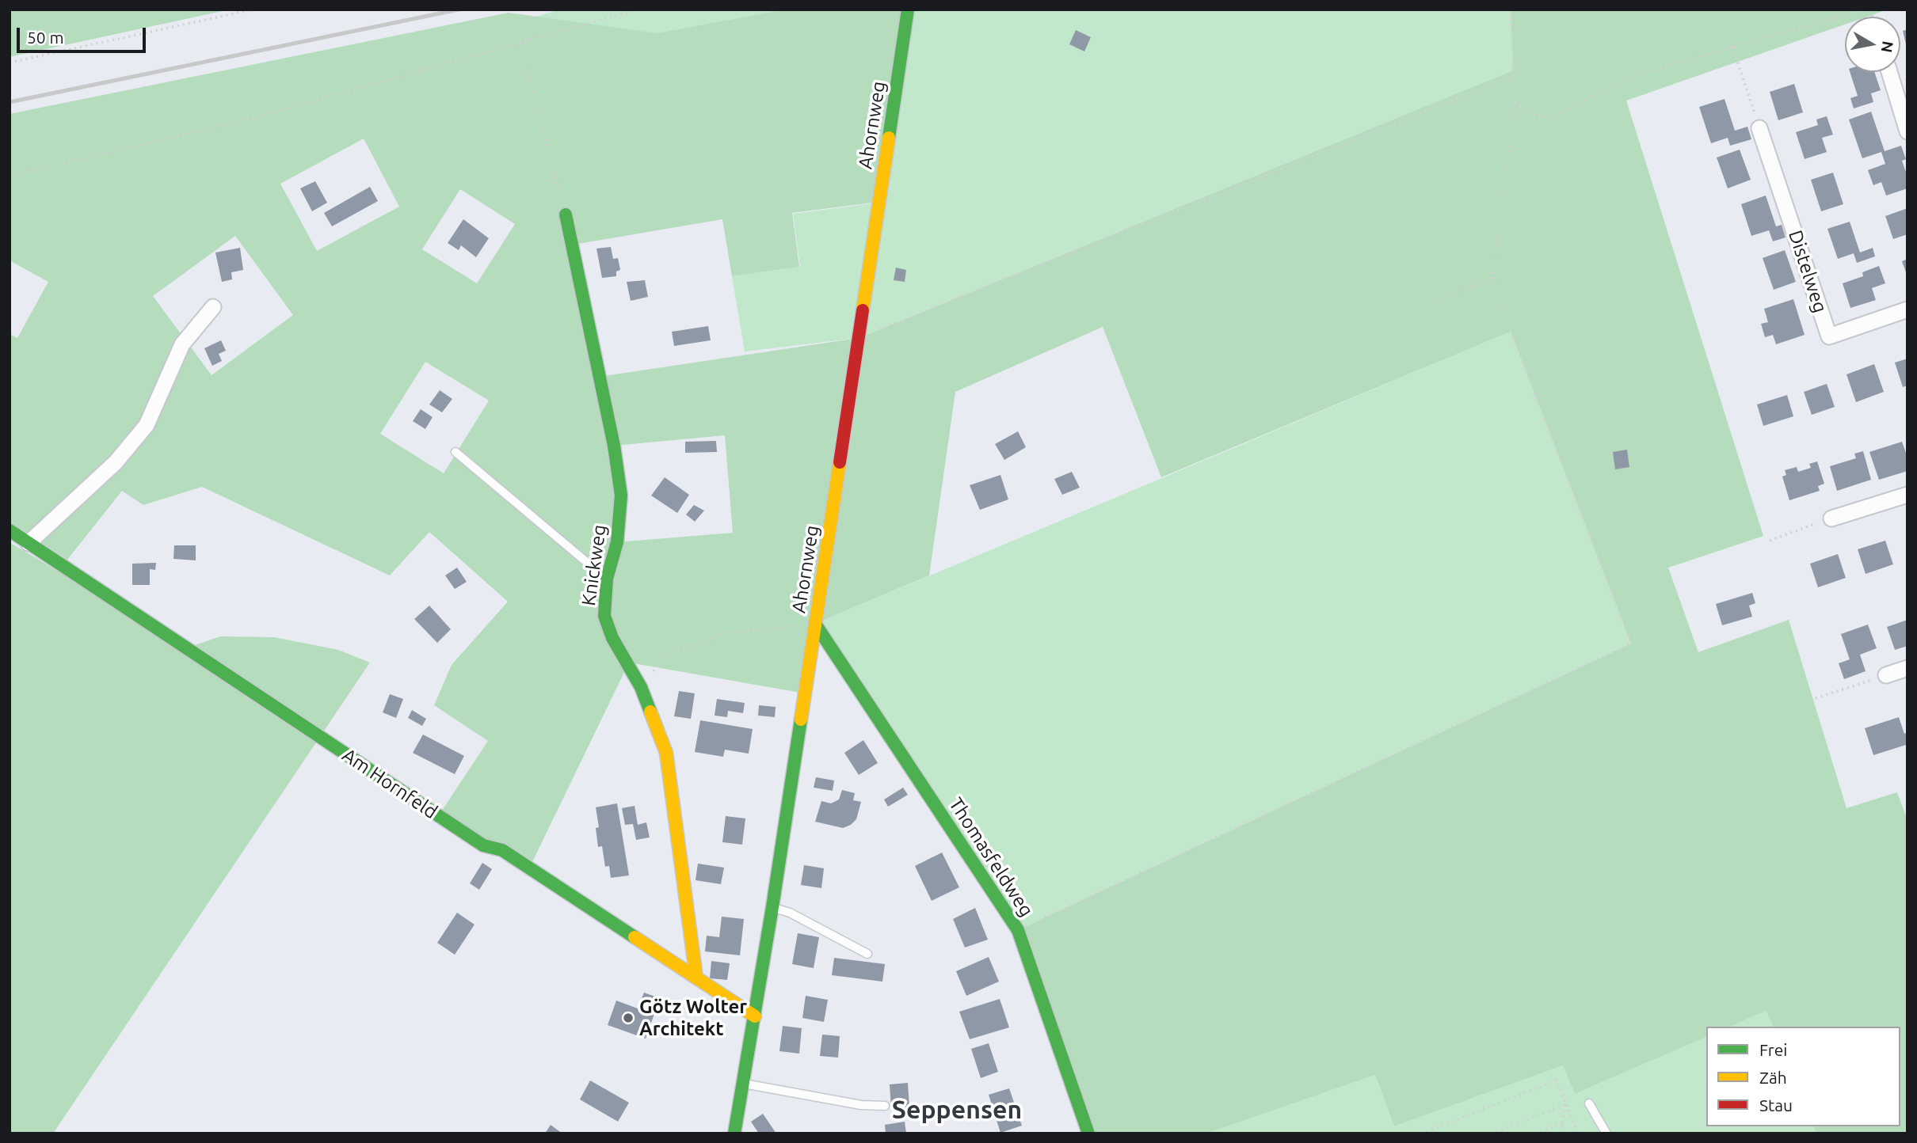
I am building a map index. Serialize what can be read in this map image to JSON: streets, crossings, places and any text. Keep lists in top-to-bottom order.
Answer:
{
  "streets": {
    "street": [
      "Ahornweg",
      "Distelweg",
      "Knickweg",
      "Am Hornfeld",
      "Thomasfeldweg"
    ]
  },
  "crossings": [
    ["Ahornweg", "Am Hornfeld"],
    ["Ahornweg", "Thomasfeldweg"],
    ["Knickweg", "Am Hornfeld"]
  ],
  "districts": ["Seppensen"],
  "places": ["Götz Wolter Architekt"],
  "legend": ["Frei", "Zäh", "Stau"],
  "scale_bar": "50 m",
  "north": "right"
}
